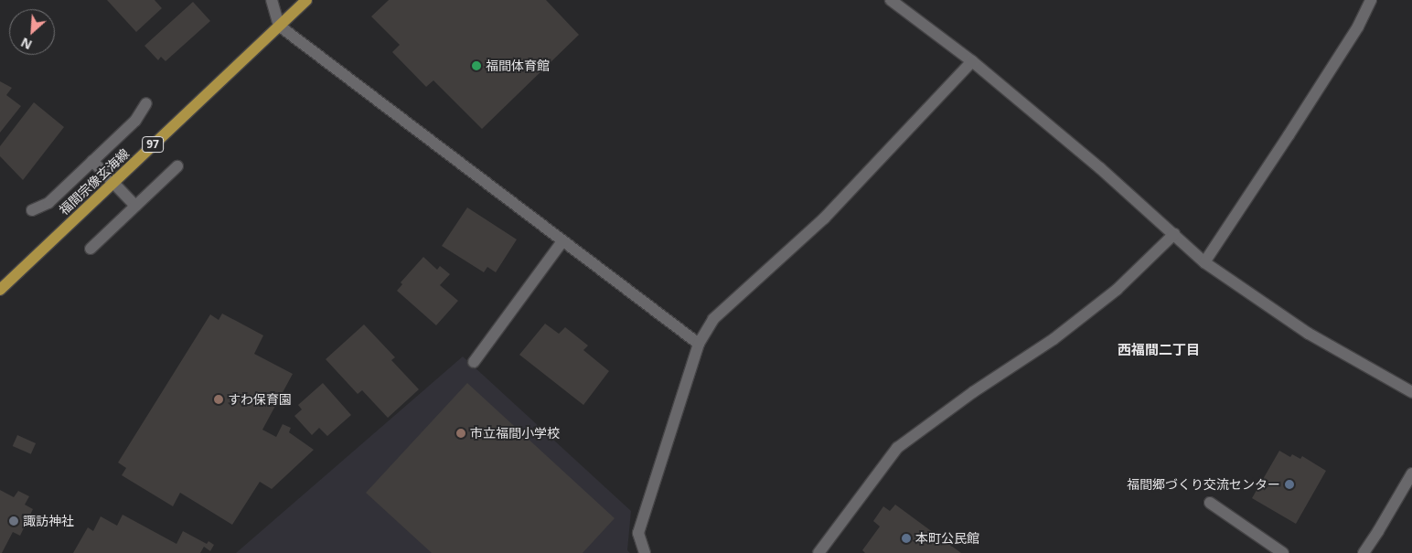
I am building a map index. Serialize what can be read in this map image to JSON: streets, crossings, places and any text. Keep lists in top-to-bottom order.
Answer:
{
  "streets": {
    "main road": ["97", "福間宗像玄海線"]
  },
  "districts": ["西福間二丁目"],
  "places": [
    "福間体育館",
    "すわ保育園",
    "市立福間小学校",
    "福間郷づくり交流センター",
    "諏訪神社",
    "本町公民館"
  ],
  "north": "bottom left"
}
